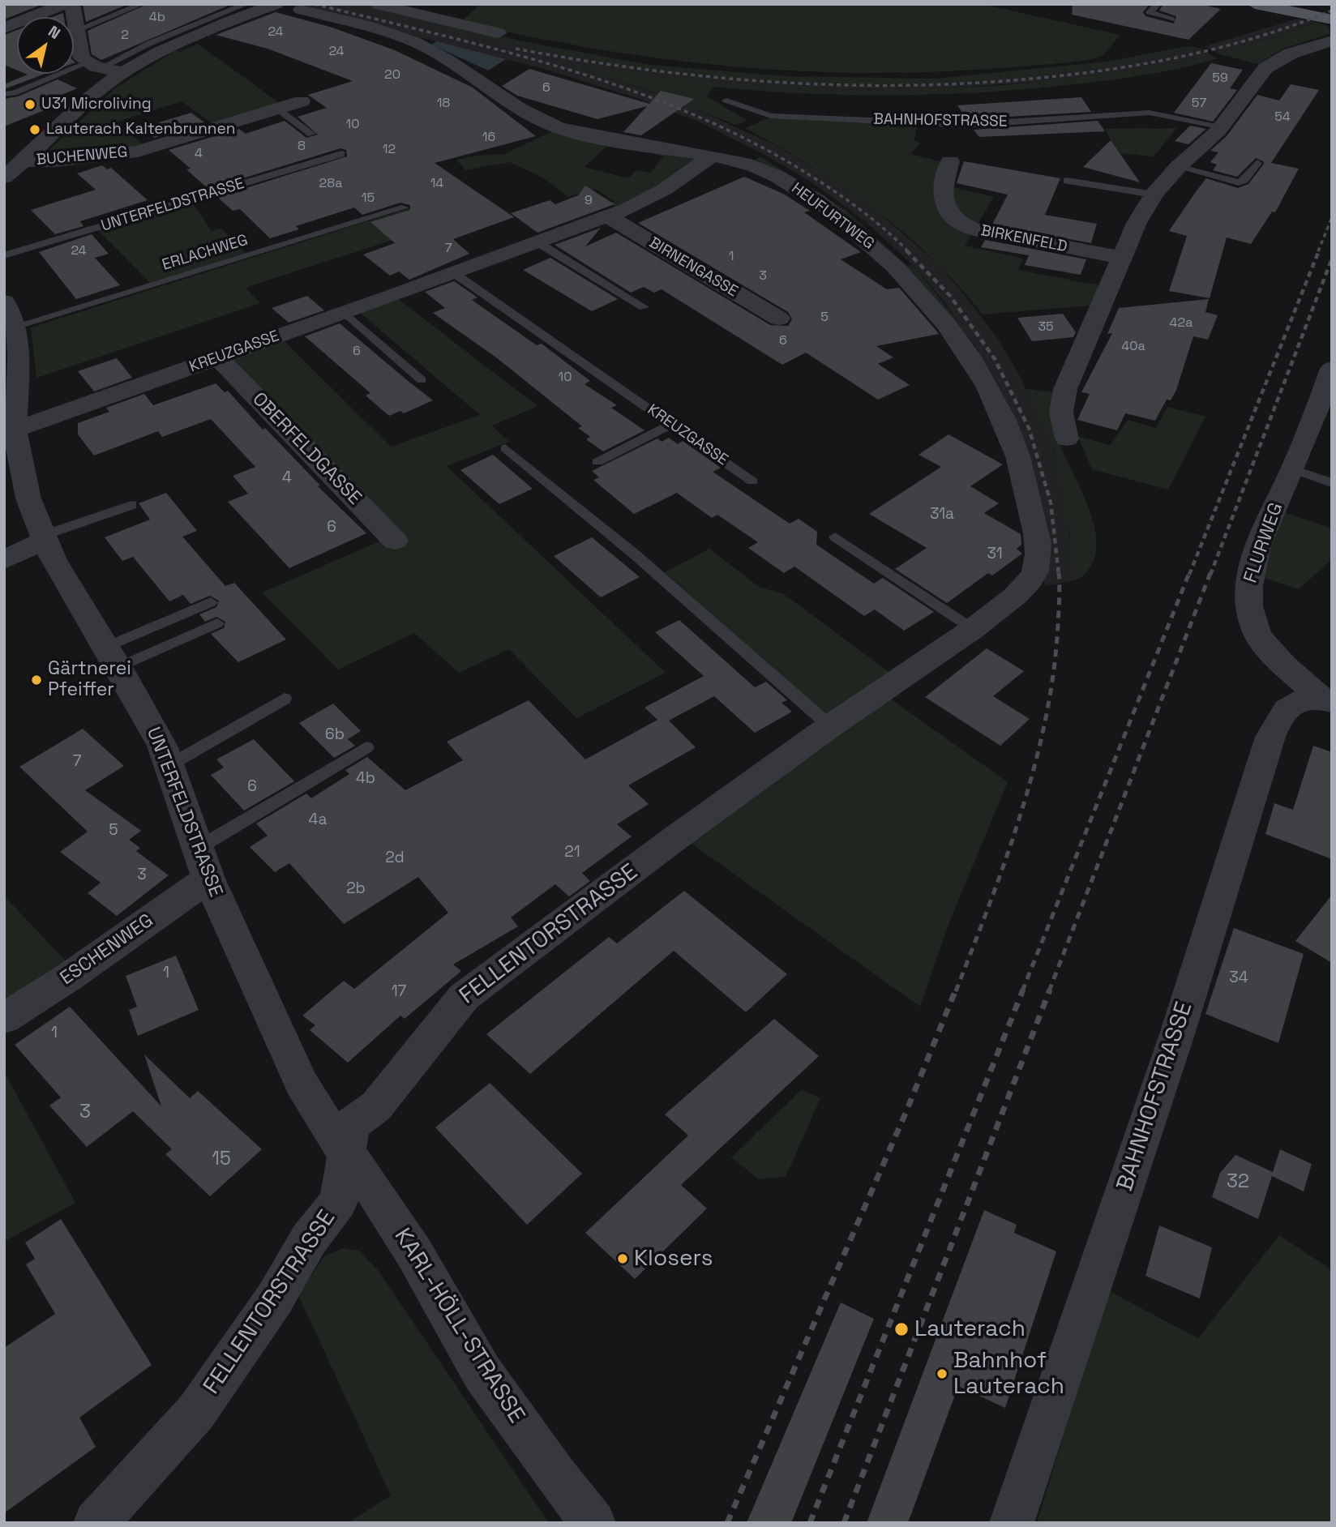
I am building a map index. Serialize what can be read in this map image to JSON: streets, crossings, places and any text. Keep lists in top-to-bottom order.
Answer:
{
  "streets": {
    "street": [
      "BAHNHOFSTRASSE",
      "BUCHENWEG",
      "UNTERFELDSTRASSE",
      "HEUFURTWEG",
      "BIRKENFELD",
      "BIRNENGASSE",
      "KREUZGASSE",
      "OBERFELDGASSE",
      "FLURWEG",
      "FELLENTORSTRASSE",
      "ESCHENWEG",
      "KARL-HÖLL-STRASSE"
    ],
    "lane": ["ERLACHWEG"]
  },
  "crossings": [
    ["BAHNHOFSTRASSE", "FLURWEG"],
    ["UNTERFELDSTRASSE", "ERLACHWEG"],
    ["UNTERFELDSTRASSE", "KREUZGASSE"],
    ["UNTERFELDSTRASSE", "FELLENTORSTRASSE"],
    ["UNTERFELDSTRASSE", "ESCHENWEG"],
    ["UNTERFELDSTRASSE", "KARL-HÖLL-STRASSE"],
    ["HEUFURTWEG", "KREUZGASSE"],
    ["HEUFURTWEG", "FELLENTORSTRASSE"],
    ["BIRNENGASSE", "KREUZGASSE"],
    ["KREUZGASSE", "OBERFELDGASSE"],
    ["FELLENTORSTRASSE", "KARL-HÖLL-STRASSE"]
  ],
  "places": [
    "U31 Microliving",
    "Lauterach Kaltenbrunnen",
    "Gärtnerei Pfeiffer",
    "Klosers",
    "Lauterach",
    "Bahnhof Lauterach"
  ],
  "house_numbers": [
    "4b",
    "24",
    "2",
    "24",
    "20",
    "59",
    "6",
    "18",
    "57",
    "54",
    "10",
    "16",
    "8",
    "12",
    "4",
    "28a",
    "14",
    "15",
    "9",
    "7",
    "24",
    "1",
    "3",
    "5",
    "42a",
    "35",
    "6",
    "40a",
    "6",
    "10",
    "4",
    "31a",
    "6",
    "31",
    "6b",
    "7",
    "4b",
    "6",
    "4a",
    "5",
    "21",
    "2d",
    "3",
    "2b",
    "1",
    "34",
    "17",
    "1",
    "3",
    "15",
    "32"
  ],
  "north": "top right"
}
